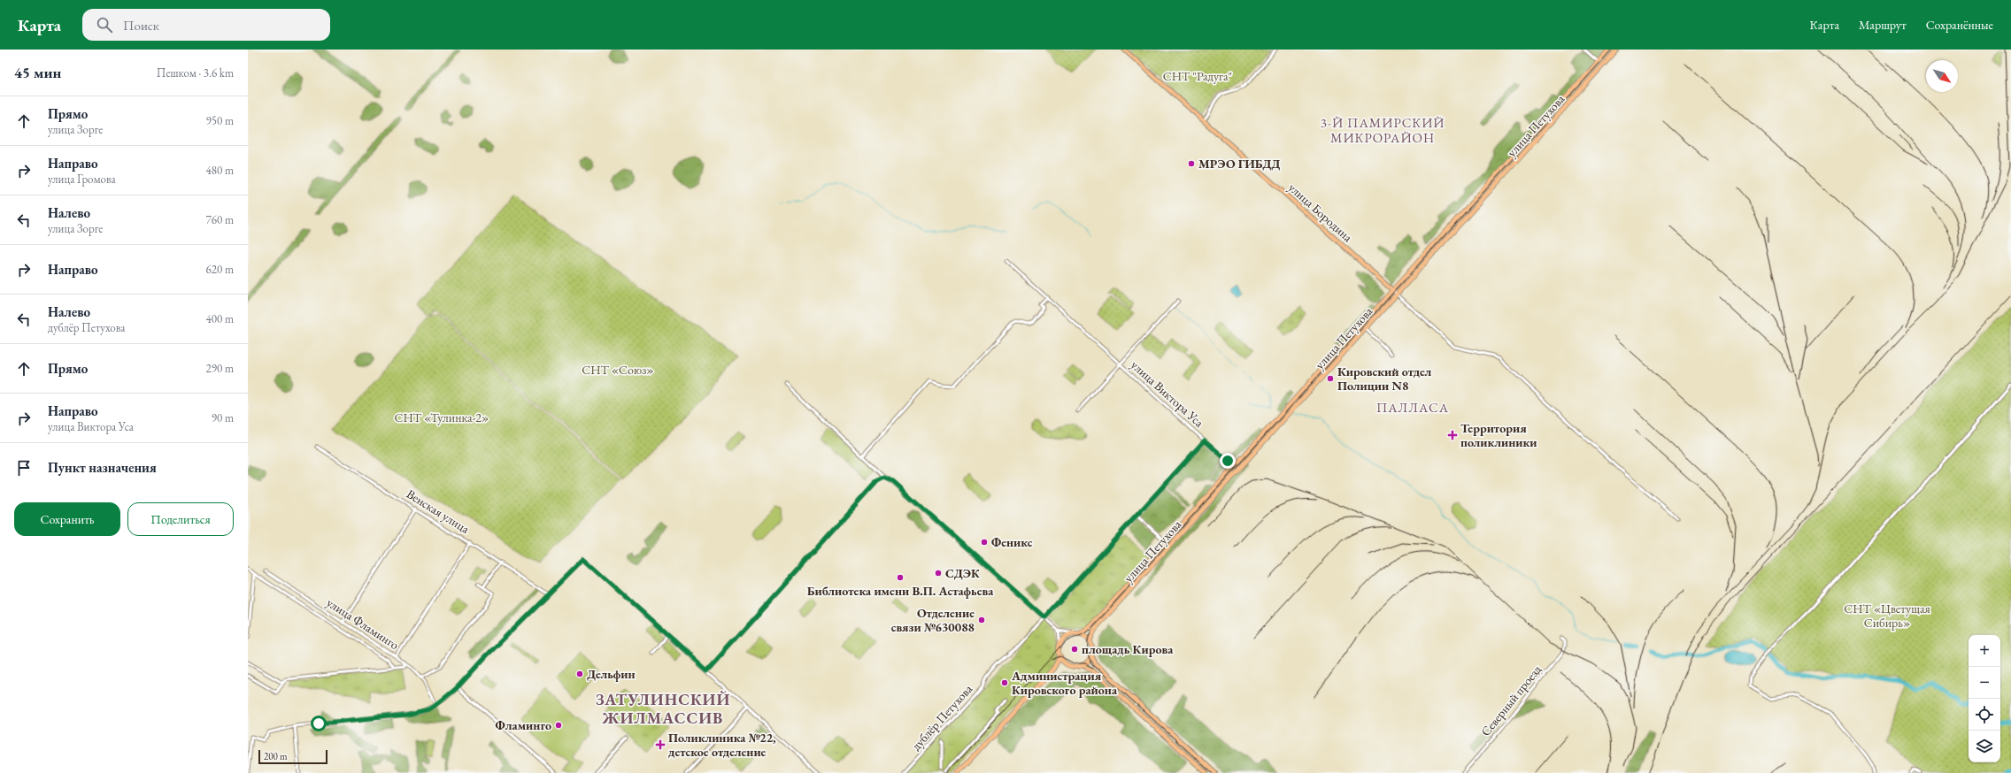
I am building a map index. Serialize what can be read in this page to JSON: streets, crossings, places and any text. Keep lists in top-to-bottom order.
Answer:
{
  "streets": {
    "highway": ["улица Петухова"],
    "main road": ["улица Бородина"],
    "street": [
      "улица Виктора Уса",
      "Венская улица",
      "улица Фламинго",
      "Северный проезд",
      "дублёр Петухова"
    ]
  },
  "crossings": [
    ["улица Петухова", "улица Бородина"],
    ["улица Петухова", "улица Виктора Уса"],
    ["улица Виктора Уса", "дублёр Петухова"]
  ],
  "districts": ["3-Й ПАМИРСКИЙ МИКРОРАЙОН", "ПАЛЛАСА", "ЗАТУЛИНСКИЙ ЖИЛМАССИВ"],
  "parks": [
    "СНТ \"Радуга\"",
    "СНТ «Союз»",
    "СНТ «Тулинка-2»",
    "СНТ «Цветущая Сибирь»"
  ],
  "places": {
    "other": [
      "МРЭО ГИБДД",
      "Кировский отдел Полиции N8",
      "Феникс",
      "СДЭК",
      "Библиотека имени В.П. Астафьева",
      "Отделение связи №630088",
      "площадь Кирова",
      "Дельфин",
      "Администрация Кировского района",
      "Фламинго"
    ],
    "health": ["Территория поликлиники", "Поликлиника №22, детское отделение"]
  },
  "scale_bar": "200 m",
  "north": "bottom right",
  "page": {
    "header": "Карта",
    "search": "Поиск",
    "nav": ["Карта", "Маршрут", "Сохранённые"],
    "heading": ["45 мин", "Пешком · 3.6 km"],
    "list": [
      ["Прямо", "улица Зорге", "950 m"],
      ["Направо", "улица Громова", "480 m"],
      ["Налево", "улица Зорге", "760 m"],
      ["Направо", "620 m"],
      ["Налево", "дублёр Петухова", "400 m"],
      ["Прямо", "290 m"],
      ["Направо", "улица Виктора Уса", "90 m"],
      "Пункт назначения"
    ],
    "buttons": ["Сохранить", "Поделиться"],
    "map_buttons": ["+", "−"],
    "scale": "200 m"
  }
}
